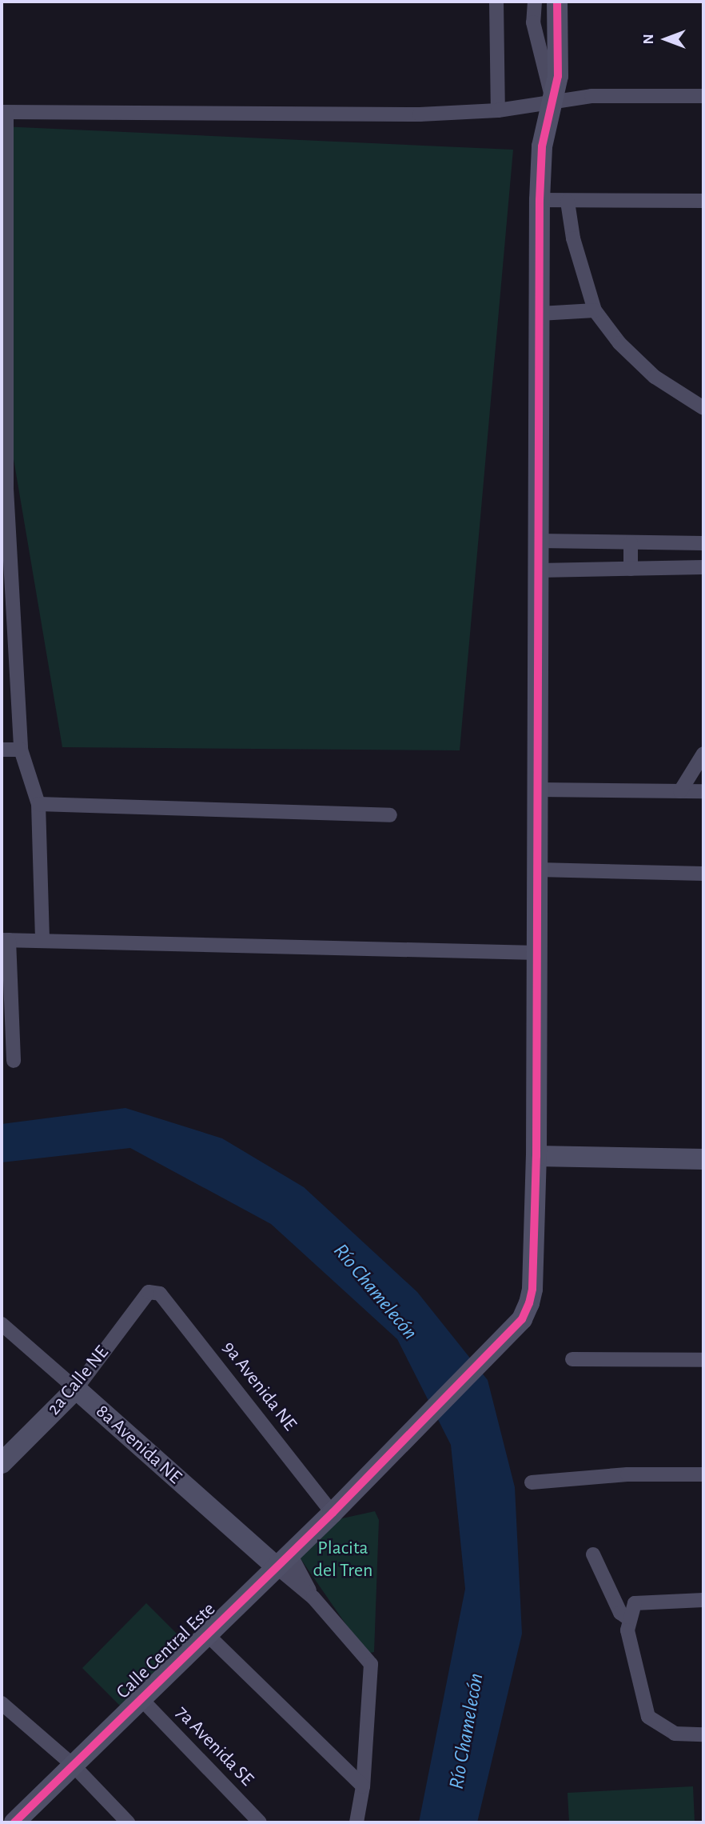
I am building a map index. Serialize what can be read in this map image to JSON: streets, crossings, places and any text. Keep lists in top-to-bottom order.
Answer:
{
  "streets": {
    "street": [
      "2a Calle NE",
      "9a Avenida NE",
      "8a Avenida NE",
      "Calle Central Este",
      "7a Avenida SE"
    ]
  },
  "crossings": [
    ["2a Calle NE", "9a Avenida NE"],
    ["2a Calle NE", "8a Avenida NE"],
    ["9a Avenida NE", "Calle Central Este"],
    ["8a Avenida NE", "Calle Central Este"],
    ["Calle Central Este", "7a Avenida SE"]
  ],
  "water": ["Río Chamelecón"],
  "parks": ["Placita del Tren"],
  "north": "left"
}
